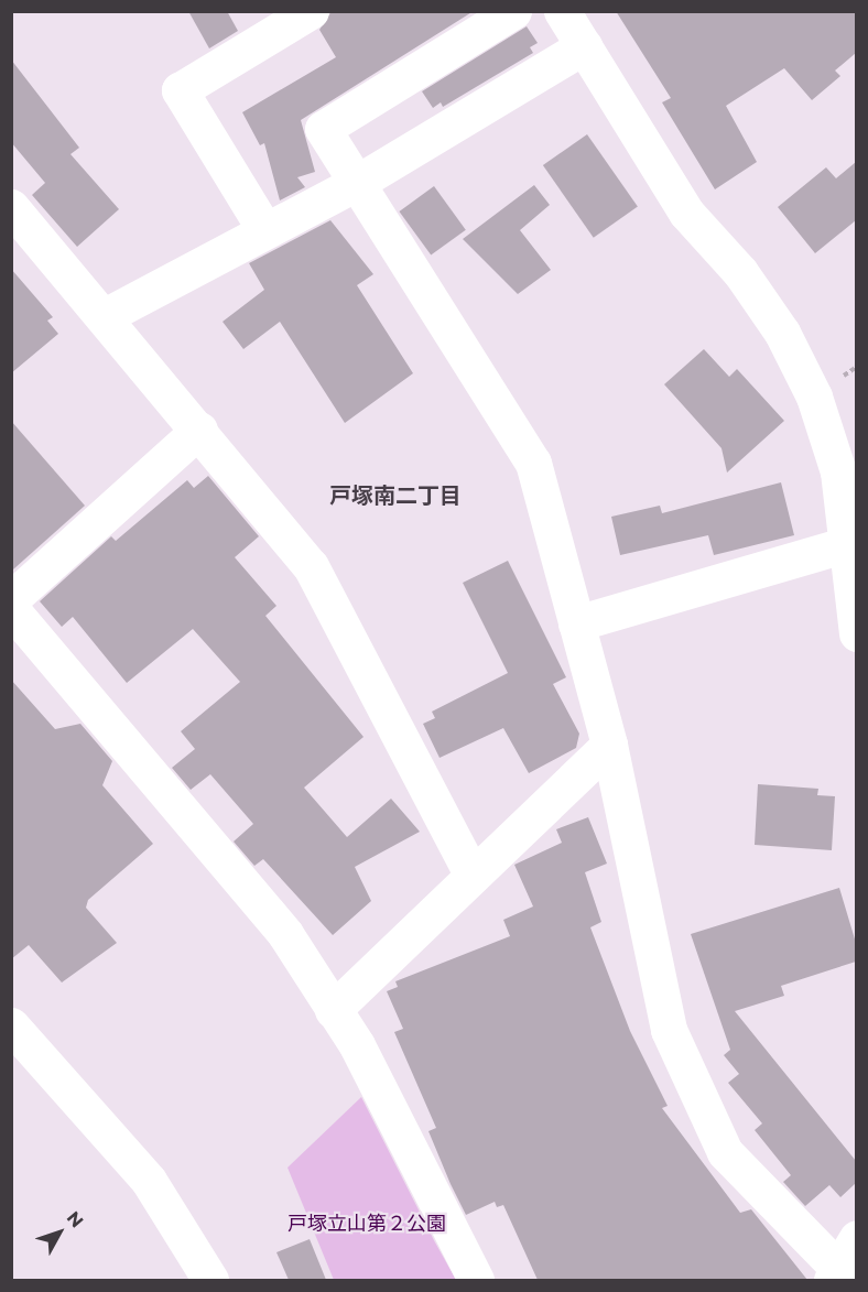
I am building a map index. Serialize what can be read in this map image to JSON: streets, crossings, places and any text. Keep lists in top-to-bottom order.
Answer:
{
  "districts": ["戸塚南二丁目"],
  "parks": ["戸塚立山第２公園"],
  "north": "top right"
}
